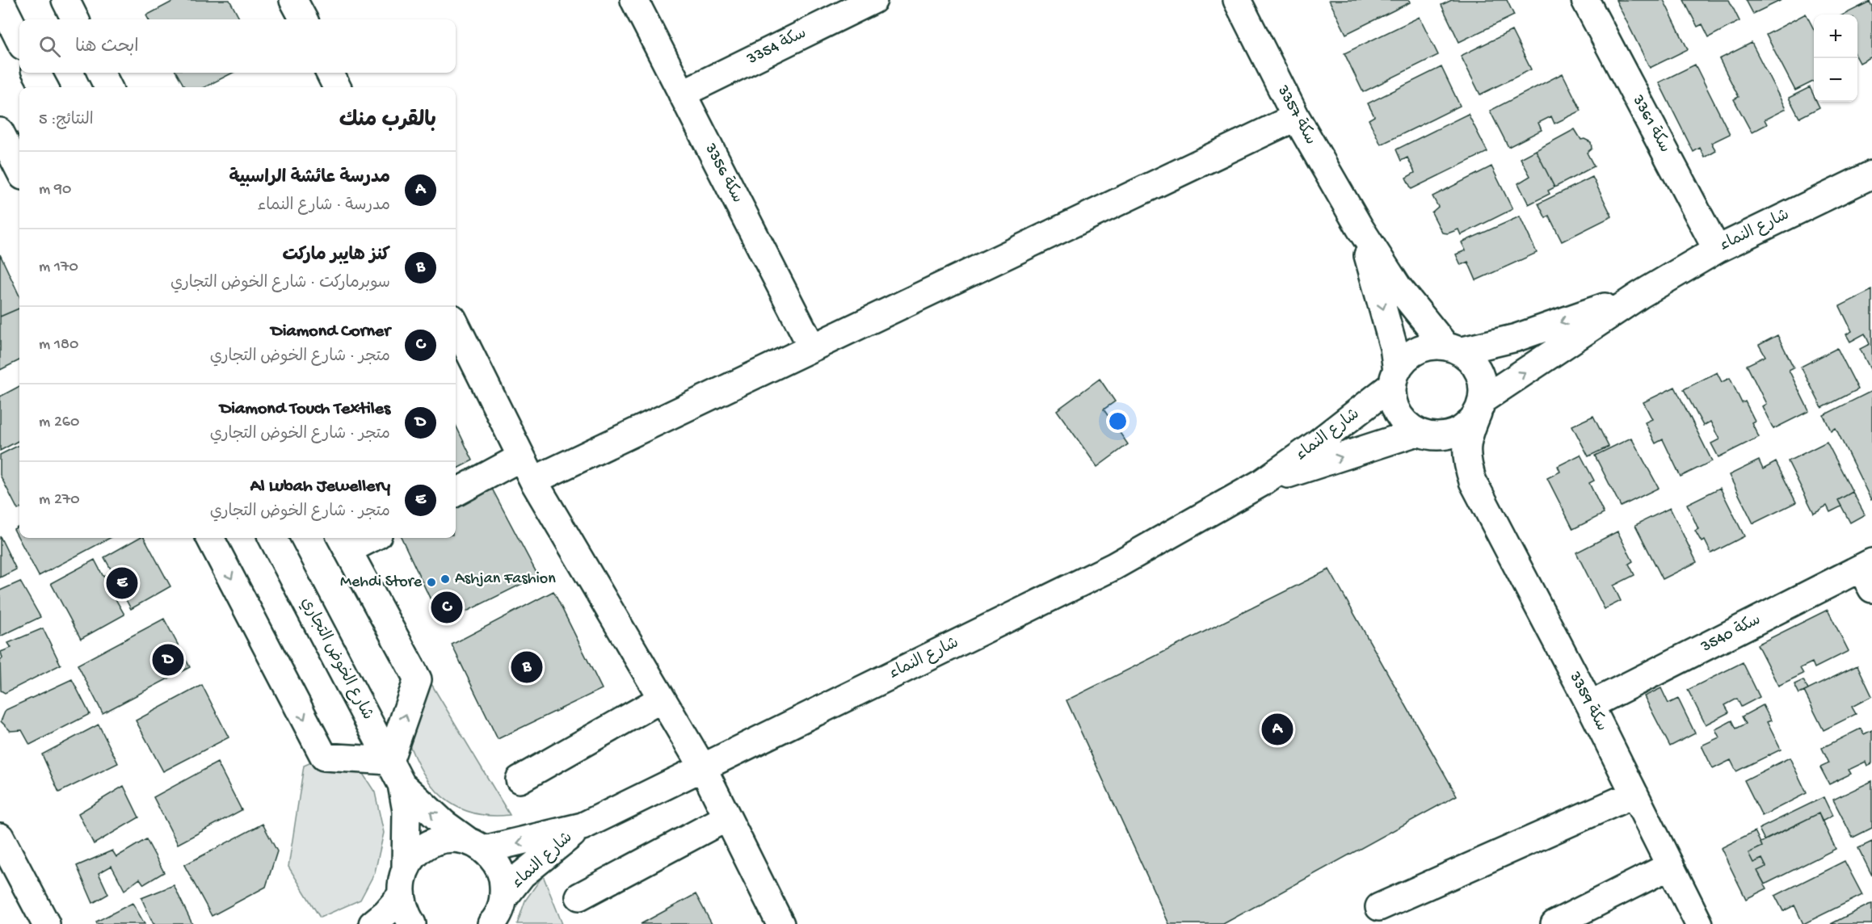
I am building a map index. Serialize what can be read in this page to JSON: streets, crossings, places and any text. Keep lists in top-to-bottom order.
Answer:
{
  "streets": {
    "street": [
      "سكة 3354",
      "سكة 3357",
      "سكة 3361",
      "سكة 3356",
      "شارع النماء",
      "سكة 3540",
      "شارع الخوض التجاري",
      "سكة 3359"
    ]
  },
  "crossings": [
    ["سكة 3354", "سكة 3356"],
    ["سكة 3357", "شارع النماء"],
    ["سكة 3357", "سكة 3359"],
    ["سكة 3361", "شارع النماء"],
    ["شارع النماء", "شارع الخوض التجاري"],
    ["شارع النماء", "سكة 3359"],
    ["سكة 3540", "سكة 3359"]
  ],
  "places": ["Ashjan Fashion", "Mehdi Store"],
  "page": {
    "map_buttons": ["+", "−"],
    "search": "ابحث هنا",
    "heading": ["بالقرب منك", "النتائج: 5"],
    "list": [
      {
        "mark": "A",
        "name": "مدرسة عائشة الراسبية",
        "note": "مدرسة · شارع النماء",
        "value": "90 m"
      },
      {
        "mark": "B",
        "name": "كنز هايبر ماركت",
        "note": "سوبرماركت · شارع الخوض التجاري",
        "value": "170 m"
      },
      {
        "mark": "C",
        "name": "Diamond Corner",
        "note": "متجر · شارع الخوض التجاري",
        "value": "180 m"
      },
      {
        "mark": "D",
        "name": "Diamond Touch Textiles",
        "note": "متجر · شارع الخوض التجاري",
        "value": "260 m"
      },
      {
        "mark": "E",
        "name": "Al Lubah Jewellery",
        "note": "متجر · شارع الخوض التجاري",
        "value": "270 m"
      }
    ],
    "pins": [
      "E",
      "C",
      "D",
      "B",
      "A"
    ]
  }
}
